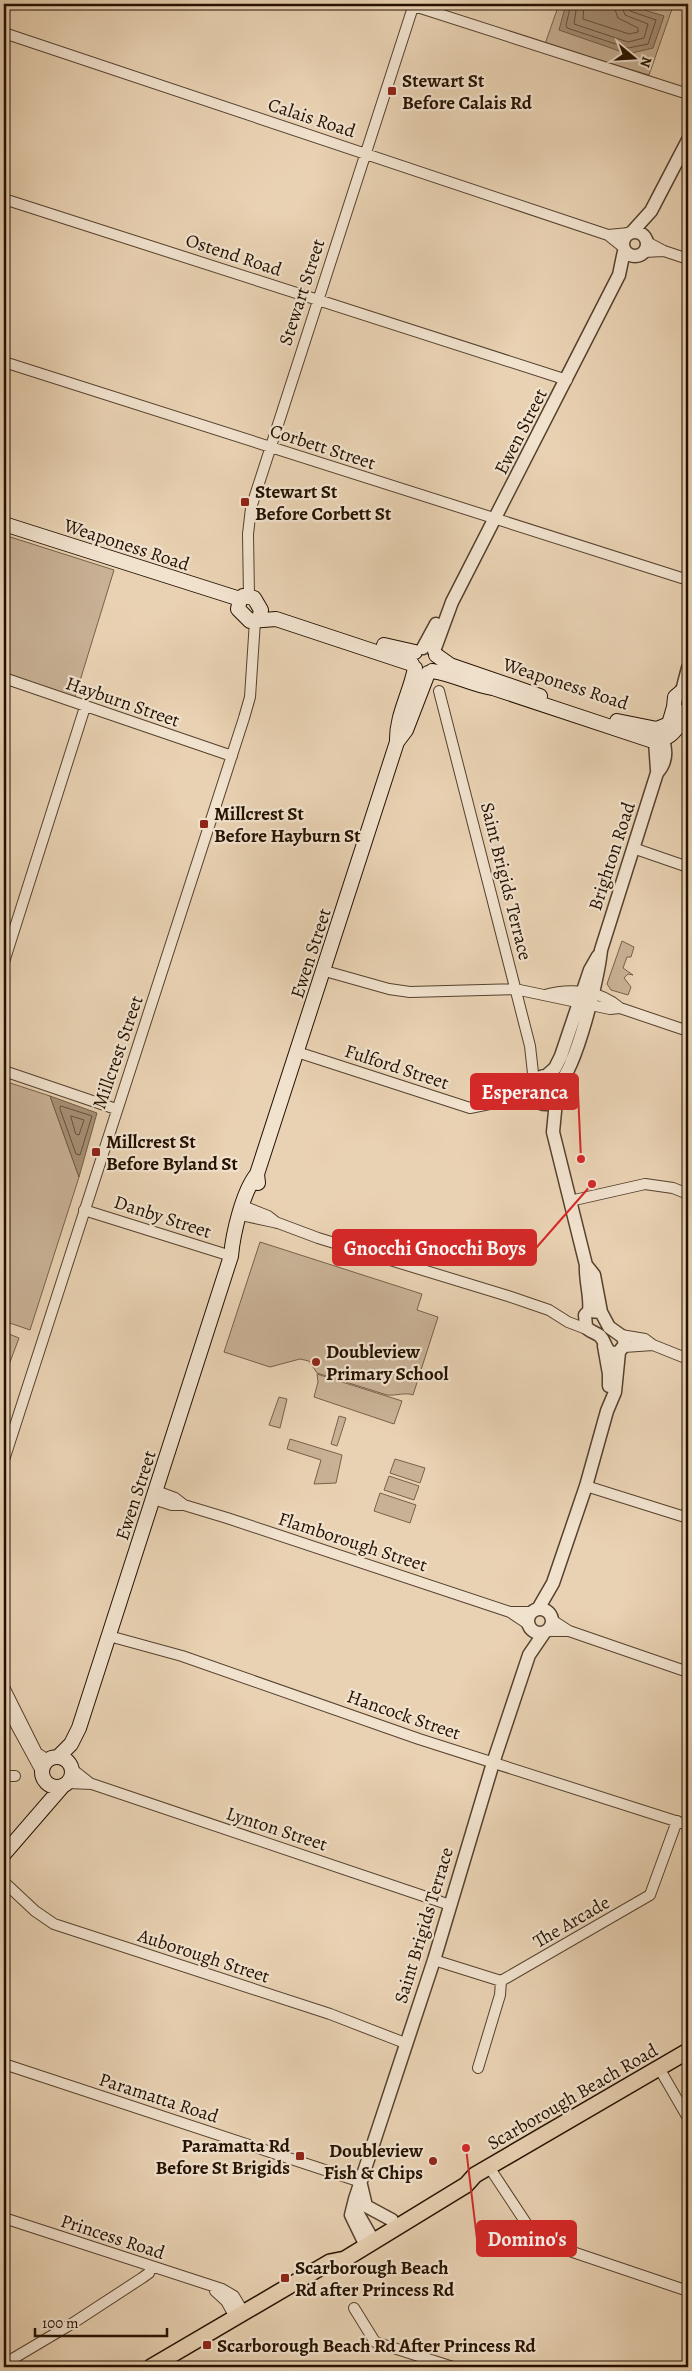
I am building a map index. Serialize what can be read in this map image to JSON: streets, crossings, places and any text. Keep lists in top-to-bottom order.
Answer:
{
  "streets": {
    "main road": ["Ewen Street", "Weaponess Road", "Scarborough Beach Road"],
    "street": [
      "Calais Road",
      "Ostend Road",
      "Stewart Street",
      "Corbett Street",
      "Hayburn Street",
      "Brighton Road",
      "Saint Brigids Terrace",
      "Millcrest Street",
      "Fulford Street",
      "Danby Street",
      "Flamborough Street",
      "Hancock Street",
      "Lynton Street",
      "The Arcade",
      "Auborough Street",
      "Paramatta Road",
      "Princess Road"
    ]
  },
  "crossings": [
    ["Calais Road", "Stewart Street"],
    ["Calais Road", "Ewen Street"],
    ["Ostend Road", "Stewart Street"],
    ["Ostend Road", "Ewen Street"],
    ["Stewart Street", "Corbett Street"],
    ["Stewart Street", "Weaponess Road"],
    ["Stewart Street", "Millcrest Street"],
    ["Ewen Street", "Corbett Street"],
    ["Ewen Street", "Weaponess Road"],
    ["Ewen Street", "Fulford Street"],
    ["Ewen Street", "Danby Street"],
    ["Ewen Street", "Flamborough Street"],
    ["Ewen Street", "Hancock Street"],
    ["Ewen Street", "Lynton Street"],
    ["Weaponess Road", "Brighton Road"],
    ["Weaponess Road", "Millcrest Street"],
    ["Hayburn Street", "Millcrest Street"],
    ["Brighton Road", "Saint Brigids Terrace"],
    ["Brighton Road", "Fulford Street"],
    ["Saint Brigids Terrace", "Fulford Street"],
    ["Saint Brigids Terrace", "Flamborough Street"],
    ["Saint Brigids Terrace", "Hancock Street"],
    ["Saint Brigids Terrace", "Lynton Street"],
    ["Saint Brigids Terrace", "Auborough Street"],
    ["Saint Brigids Terrace", "Scarborough Beach Road"],
    ["Saint Brigids Terrace", "Paramatta Road"],
    ["Millcrest Street", "Danby Street"],
    ["Hancock Street", "The Arcade"],
    ["Scarborough Beach Road", "Princess Road"]
  ],
  "places": {
    "transit": [
      "Stewart St Before Calais Rd",
      "Stewart St Before Corbett St",
      "Millcrest St Before Hayburn St",
      "Millcrest St Before Byland St",
      "Paramatta Rd Before St Brigids",
      "Scarborough Beach Rd after Princess Rd",
      "Scarborough Beach Rd After Princess Rd"
    ],
    "other": [
      "Esperanca",
      "Gnocchi Gnocchi Boys",
      "Doubleview Primary School",
      "Domino's",
      "Doubleview Fish & Chips"
    ]
  },
  "scale_bar": "100 m",
  "north": "right"
}
